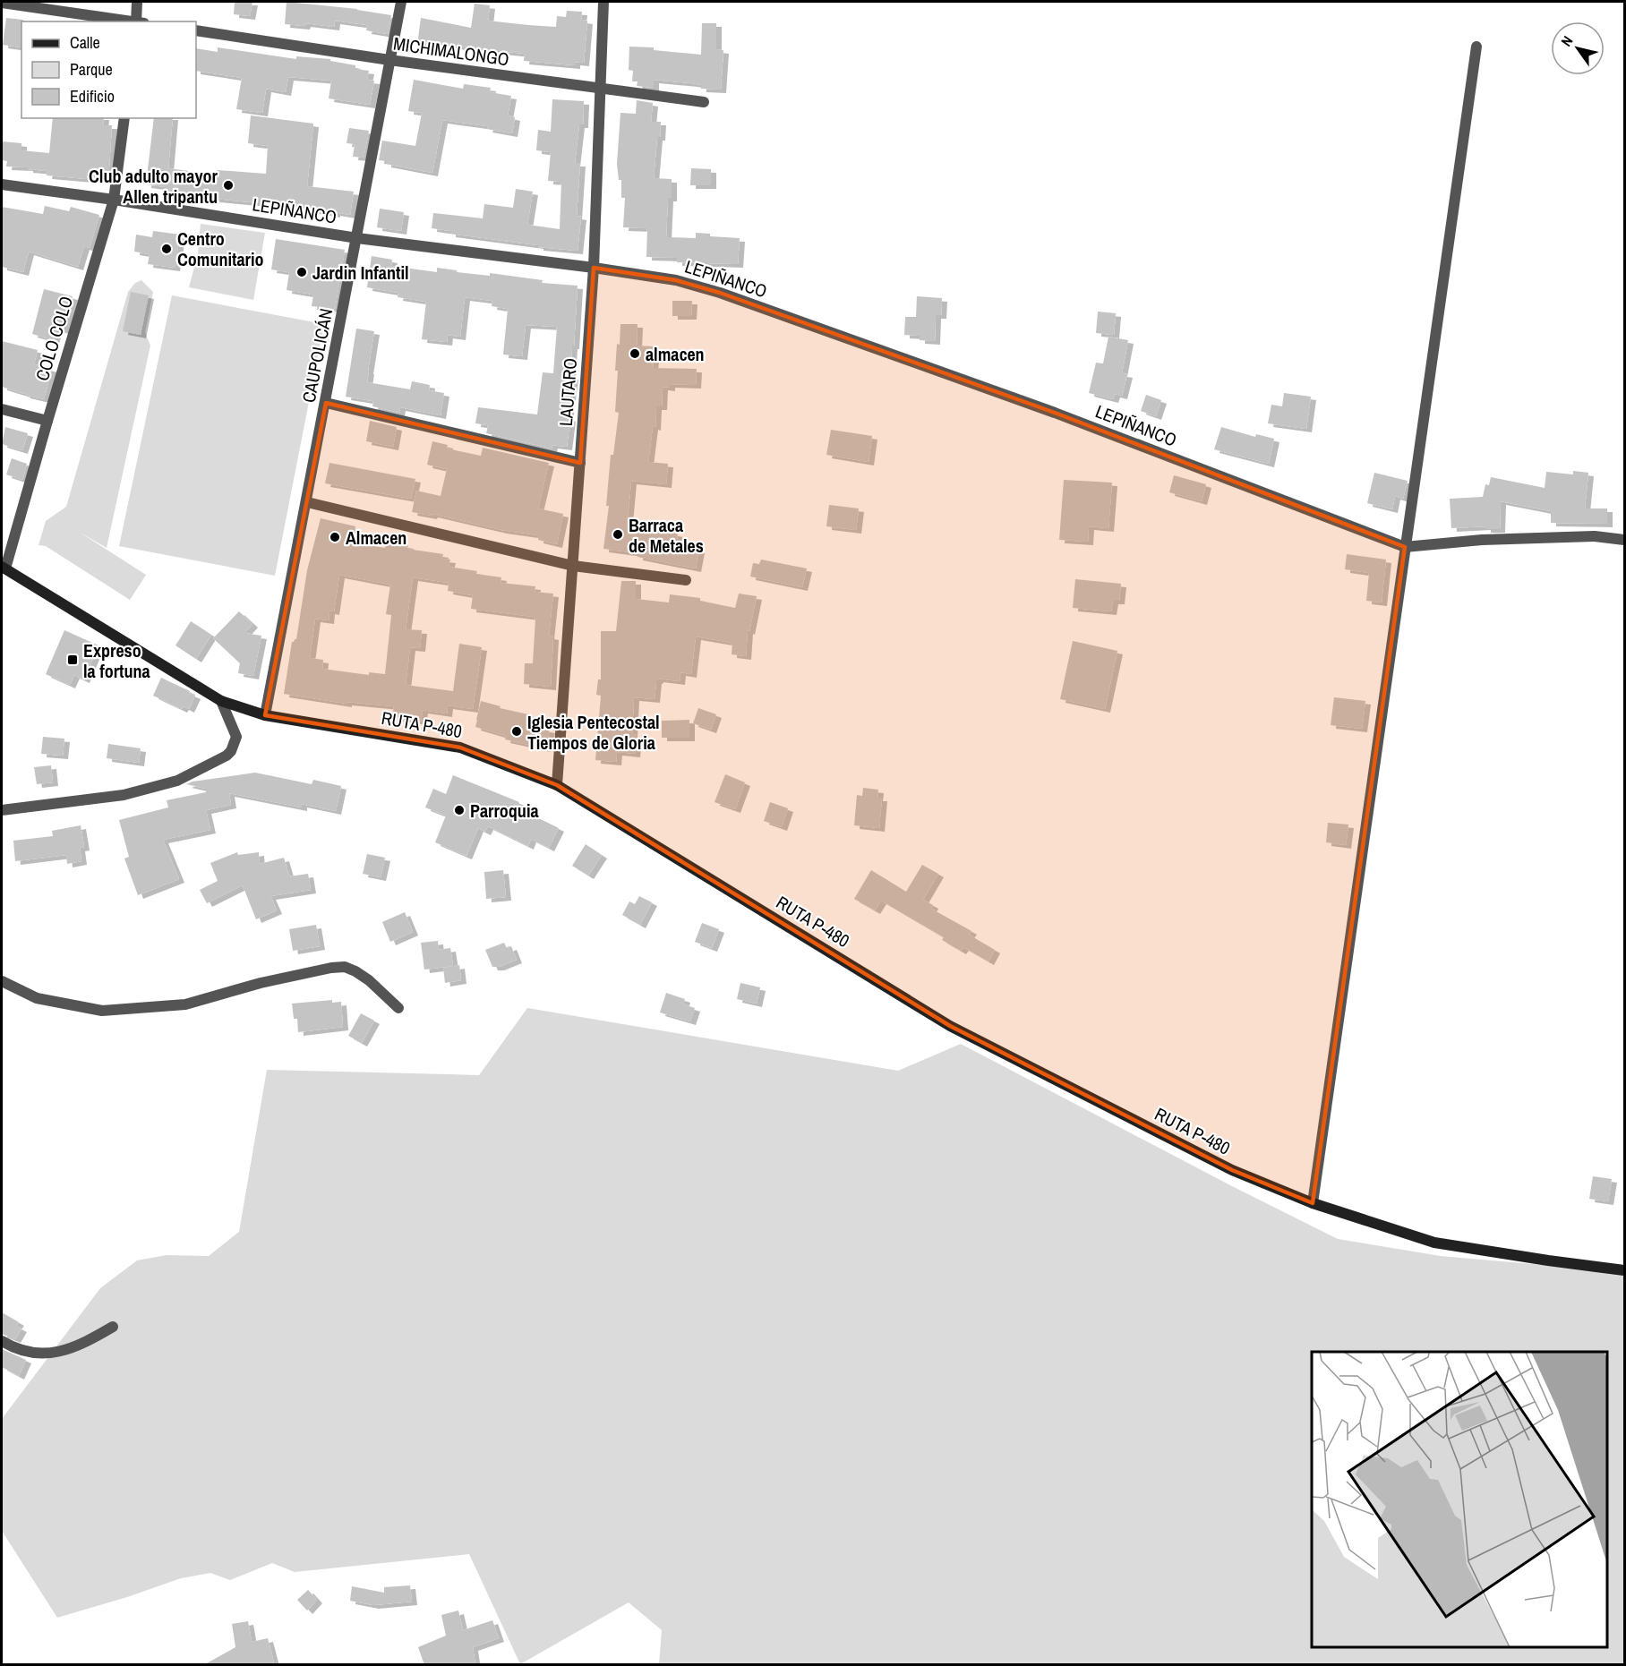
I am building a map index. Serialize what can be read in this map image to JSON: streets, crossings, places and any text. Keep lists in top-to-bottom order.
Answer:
{
  "streets": {
    "street": [
      "MICHIMALONGO",
      "LEPIÑANCO",
      "COLO COLO",
      "CAUPOLICÁN",
      "LAUTARO",
      "RUTA P-480"
    ]
  },
  "crossings": [
    ["MICHIMALONGO", "CAUPOLICÁN"],
    ["MICHIMALONGO", "LAUTARO"],
    ["LEPIÑANCO", "COLO COLO"],
    ["LEPIÑANCO", "CAUPOLICÁN"],
    ["LEPIÑANCO", "LAUTARO"],
    ["COLO COLO", "RUTA P-480"],
    ["CAUPOLICÁN", "RUTA P-480"],
    ["LAUTARO", "RUTA P-480"]
  ],
  "places": {
    "other": [
      "Club adulto mayor Allen tripantu",
      "Centro Comunitario",
      "Jardin Infantil",
      "almacen",
      "Barraca de Metales",
      "Almacen",
      "Iglesia Pentecostal Tiempos de Gloria",
      "Parroquia"
    ],
    "transit": ["Expreso la fortuna"]
  },
  "legend": ["Calle", "Parque", "Edificio"],
  "north": "top left"
}
